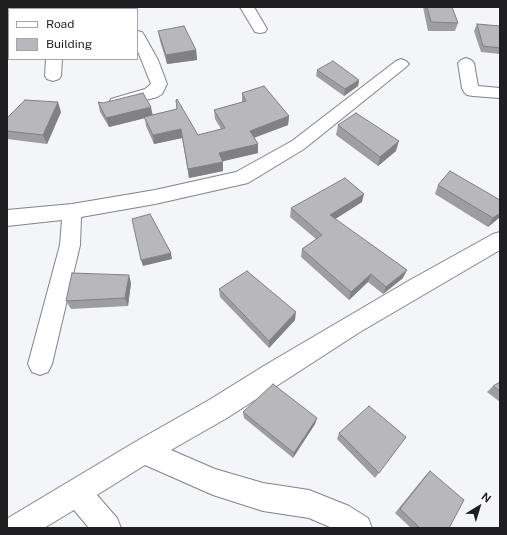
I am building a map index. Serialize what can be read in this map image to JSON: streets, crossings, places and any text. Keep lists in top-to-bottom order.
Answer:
{
  "legend": ["Road", "Building"],
  "north": "top right"
}
